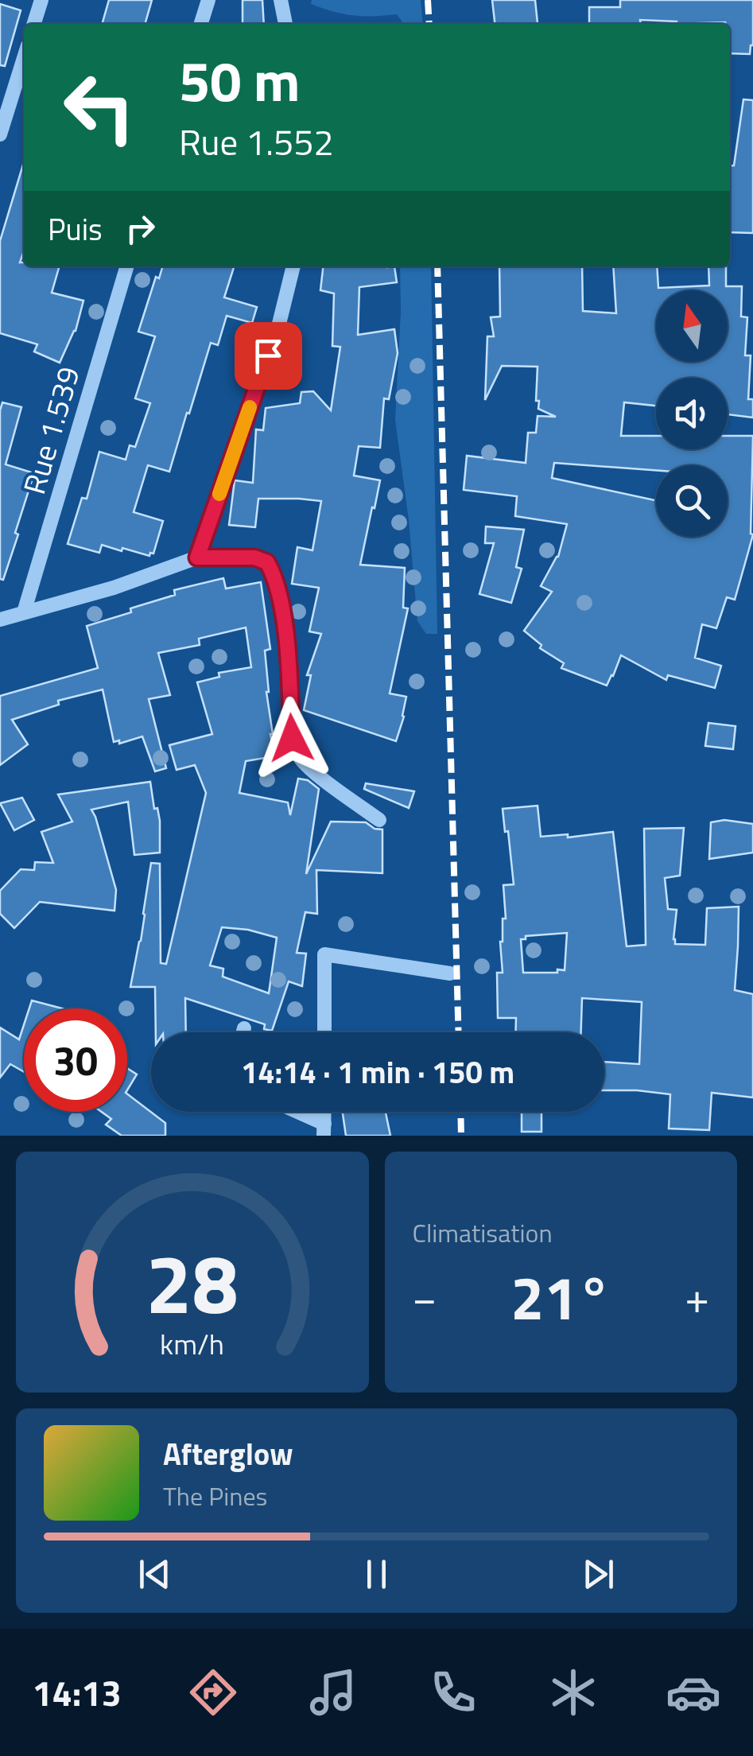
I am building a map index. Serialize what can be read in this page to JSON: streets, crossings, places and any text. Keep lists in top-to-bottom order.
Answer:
{
  "streets": {
    "street": ["Rue 1.539"]
  },
  "north": "top",
  "page": {
    "turn": ["50 m", "Rue 1.552"],
    "then": "Puis",
    "limit": "30",
    "trip": "14:14 · 1 min · 150 m",
    "tile": "Climatisation",
    "heat": ["−", "21°", "+"],
    "song": ["Afterglow", "The Pines"],
    "tabs": "14:13",
    "gauge": ["28", "km/h"]
  }
}
